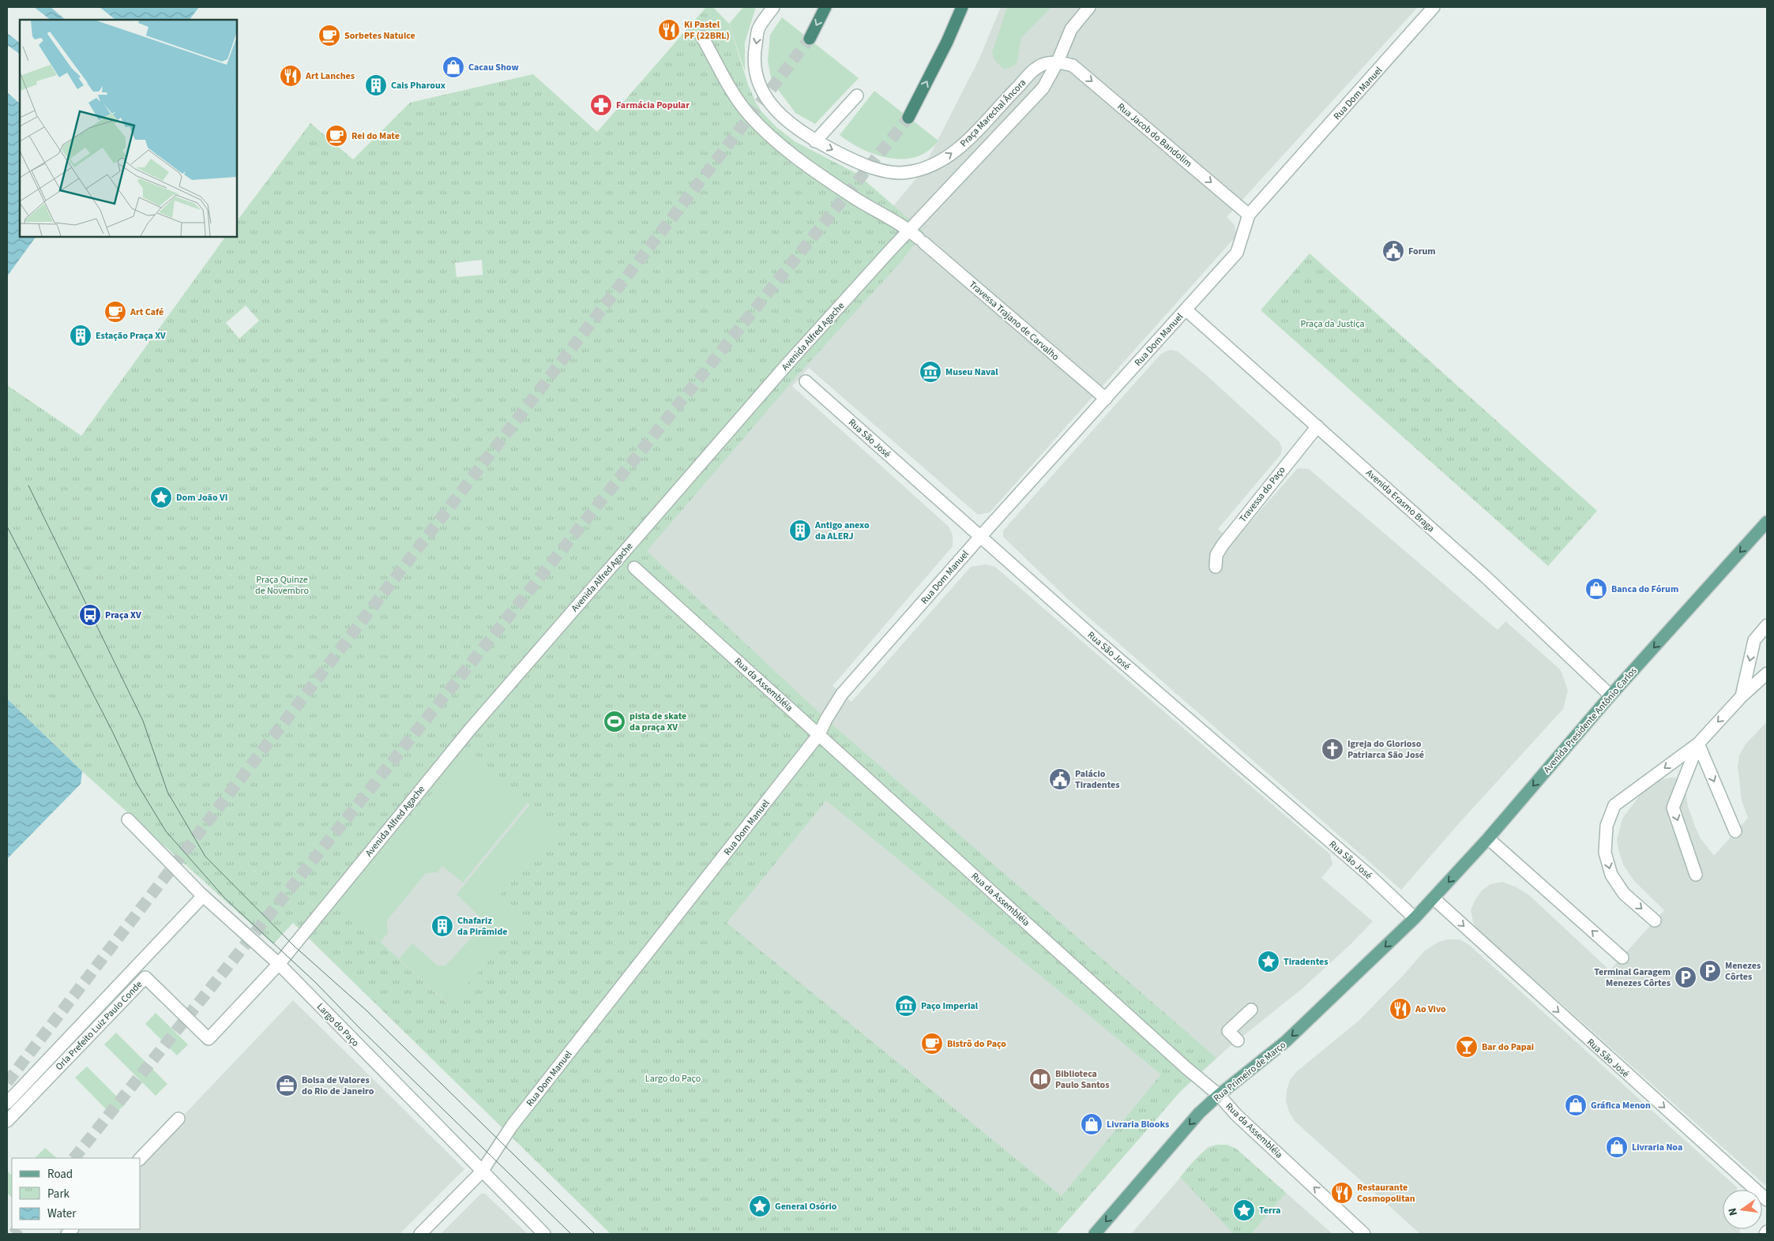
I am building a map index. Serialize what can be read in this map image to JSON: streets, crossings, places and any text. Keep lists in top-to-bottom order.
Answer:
{
  "streets": {
    "main road": ["Avenida Presidente Antônio Carlos", "Rua Primeiro de Março"],
    "street": [
      "Rua Dom Manuel",
      "Praça Marechal Âncora",
      "Rua Jacob do Bandolim",
      "Travessa Trajano de Carvalho",
      "Avenida Alfred Agache",
      "Rua São José",
      "Travessa do Paço",
      "Avenida Erasmo Braga",
      "Rua da Assembléia",
      "Largo do Paço",
      "Orla Prefeito Luiz Paulo Conde"
    ]
  },
  "crossings": [
    ["Rua Dom Manuel", "Rua Jacob do Bandolim"],
    ["Rua Dom Manuel", "Travessa Trajano de Carvalho"],
    ["Rua Dom Manuel", "Rua São José"],
    ["Rua Dom Manuel", "Avenida Erasmo Braga"],
    ["Rua Dom Manuel", "Rua da Assembléia"],
    ["Rua Dom Manuel", "Largo do Paço"],
    ["Praça Marechal Âncora", "Rua Jacob do Bandolim"],
    ["Praça Marechal Âncora", "Avenida Alfred Agache"],
    ["Rua Jacob do Bandolim", "Avenida Alfred Agache"],
    ["Travessa Trajano de Carvalho", "Avenida Alfred Agache"],
    ["Avenida Alfred Agache", "Rua da Assembléia"],
    ["Avenida Alfred Agache", "Orla Prefeito Luiz Paulo Conde"],
    ["Rua São José", "Avenida Presidente Antônio Carlos"],
    ["Rua São José", "Rua Primeiro de Março"],
    ["Travessa do Paço", "Avenida Erasmo Braga"],
    ["Avenida Erasmo Braga", "Avenida Presidente Antônio Carlos"],
    ["Rua da Assembléia", "Rua Primeiro de Março"],
    ["Avenida Presidente Antônio Carlos", "Rua Primeiro de Março"],
    ["Largo do Paço", "Orla Prefeito Luiz Paulo Conde"]
  ],
  "one_way": ["Rua Jacob do Bandolim", "Avenida Presidente Antônio Carlos", "Rua Primeiro de Março"],
  "parks": ["Praça da Justiça", "Praça Quinze de Novembro", "Largo do Paço"],
  "places": {
    "restaurant": [
      "Ki Pastel PF (22BRL)",
      "Art Lanches",
      "Ao Vivo",
      "Restaurante Cosmopolitan"
    ],
    "cafe": [
      "Sorbetes Natuice",
      "Rei do Mate",
      "Art Café",
      "Bistrô do Paço"
    ],
    "shop": [
      "Cacau Show",
      "Banca do Fórum",
      "Gráfica Menon",
      "Livraria Blooks",
      "Livraria Noa"
    ],
    "building": [
      "Cais Pharoux",
      "Estação Praça XV",
      "Antigo anexo da ALERJ",
      "Chafariz da Pirâmide"
    ],
    "pharmacy": ["Farmácia Popular"],
    "public building": ["Forum", "Palácio Tiradentes"],
    "museum": ["Museu Naval", "Paço Imperial"],
    "place": [
      "Dom João VI",
      "Tiradentes",
      "General Osório",
      "Terra"
    ],
    "bus stop": ["Praça XV"],
    "sports": ["pista de skate da praça XV"],
    "church": ["Igreja do Glorioso Patriarca São José"],
    "parking": ["Menezes Côrtes", "Terminal Garagem Menezes Côrtes"],
    "bar": ["Bar do Papai"],
    "library": ["Biblioteca Paulo Santos"],
    "office": ["Bolsa de Valores do Rio de Janeiro"]
  },
  "legend": ["Road", "Park", "Water"],
  "north": "left"
}
